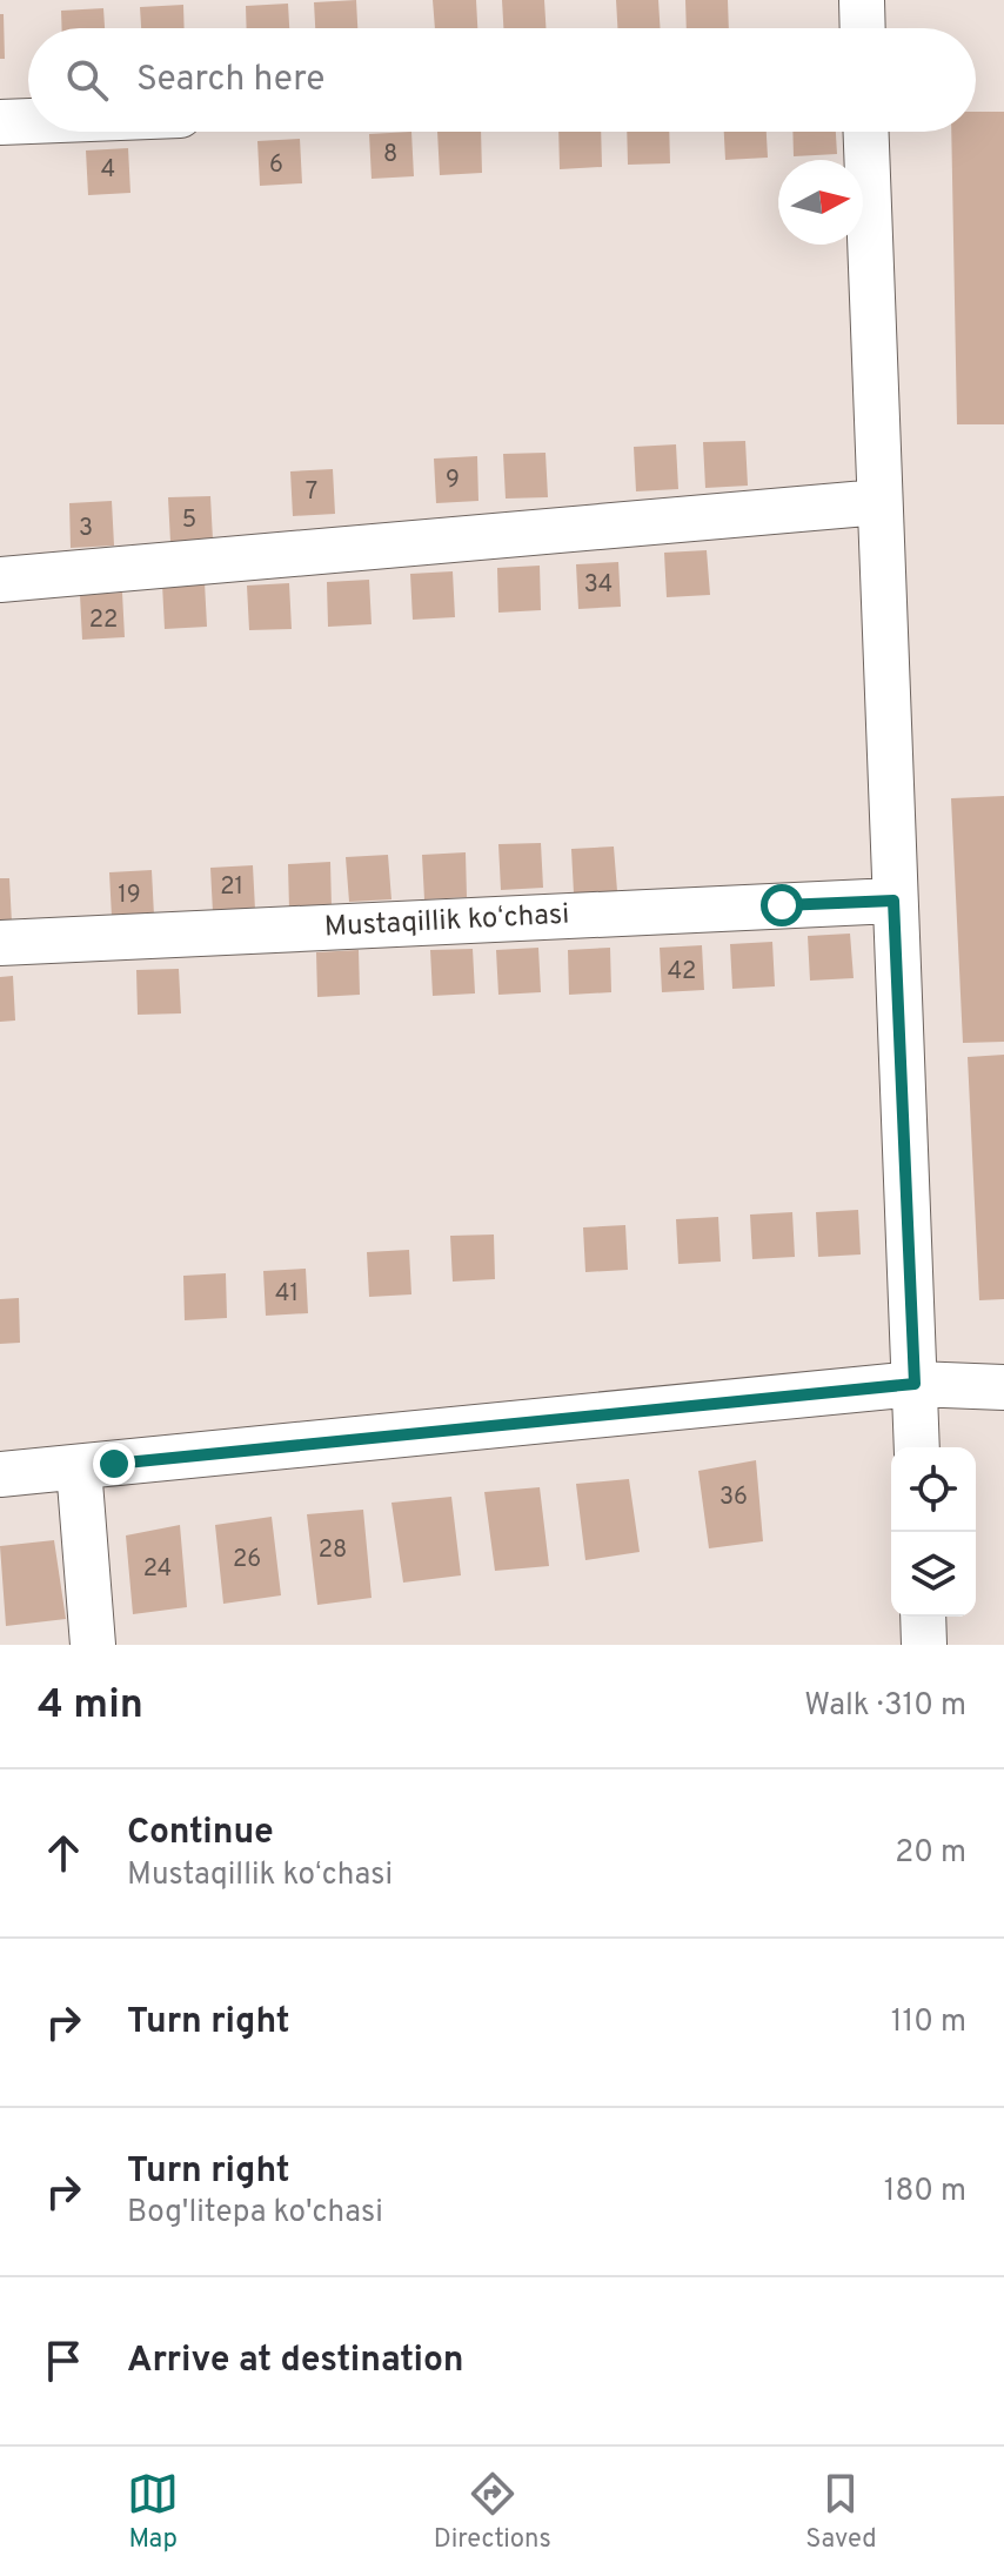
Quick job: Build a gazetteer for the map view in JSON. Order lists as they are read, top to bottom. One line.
{"streets":{"street":["Mustaqillik koʻchasi"]},"house_numbers":["8","6","4","9","7","5","3","34","22","21","19","42","41","36","28","26","24"],"north":"right","page":{"search":"Search here","heading":["4 min","Walk · 310 m"],"list":[["Continue","Mustaqillik koʻchasi","20 m"],["Turn right","110 m"],["Turn right","Bog'litepa ko'chasi","180 m"],"Arrive at destination"],"nav":["Map","Directions","Saved"]}}
